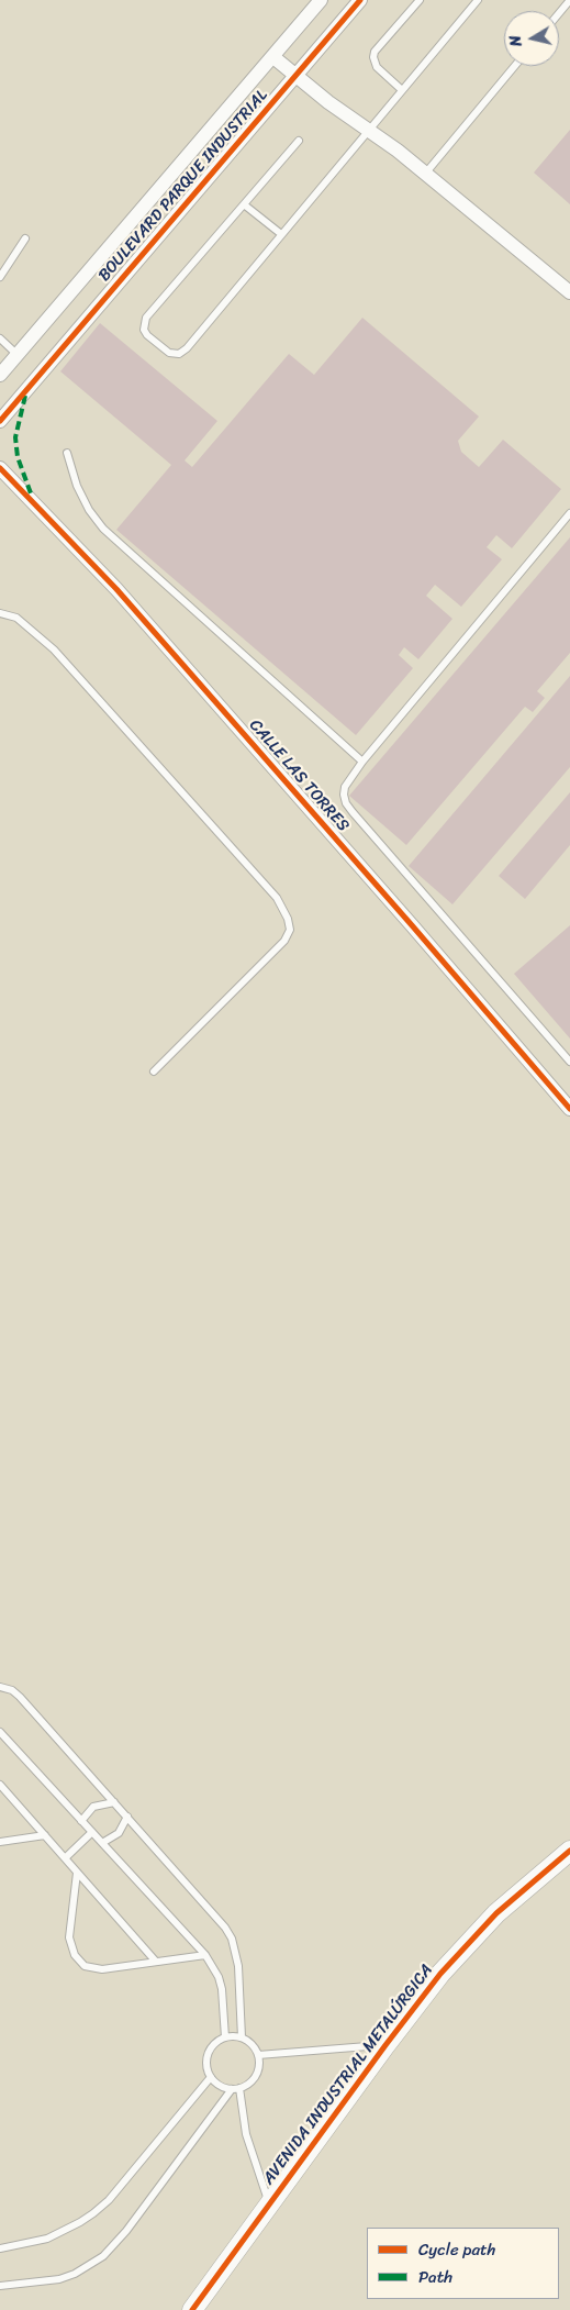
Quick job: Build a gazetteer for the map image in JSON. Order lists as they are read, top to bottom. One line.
{"streets":{"street":["BOULEVARD PARQUE INDUSTRIAL","CALLE LAS TORRES","AVENIDA INDUSTRIAL METALÚRGICA"]},"legend":["Cycle path","Path"],"north":"left"}
